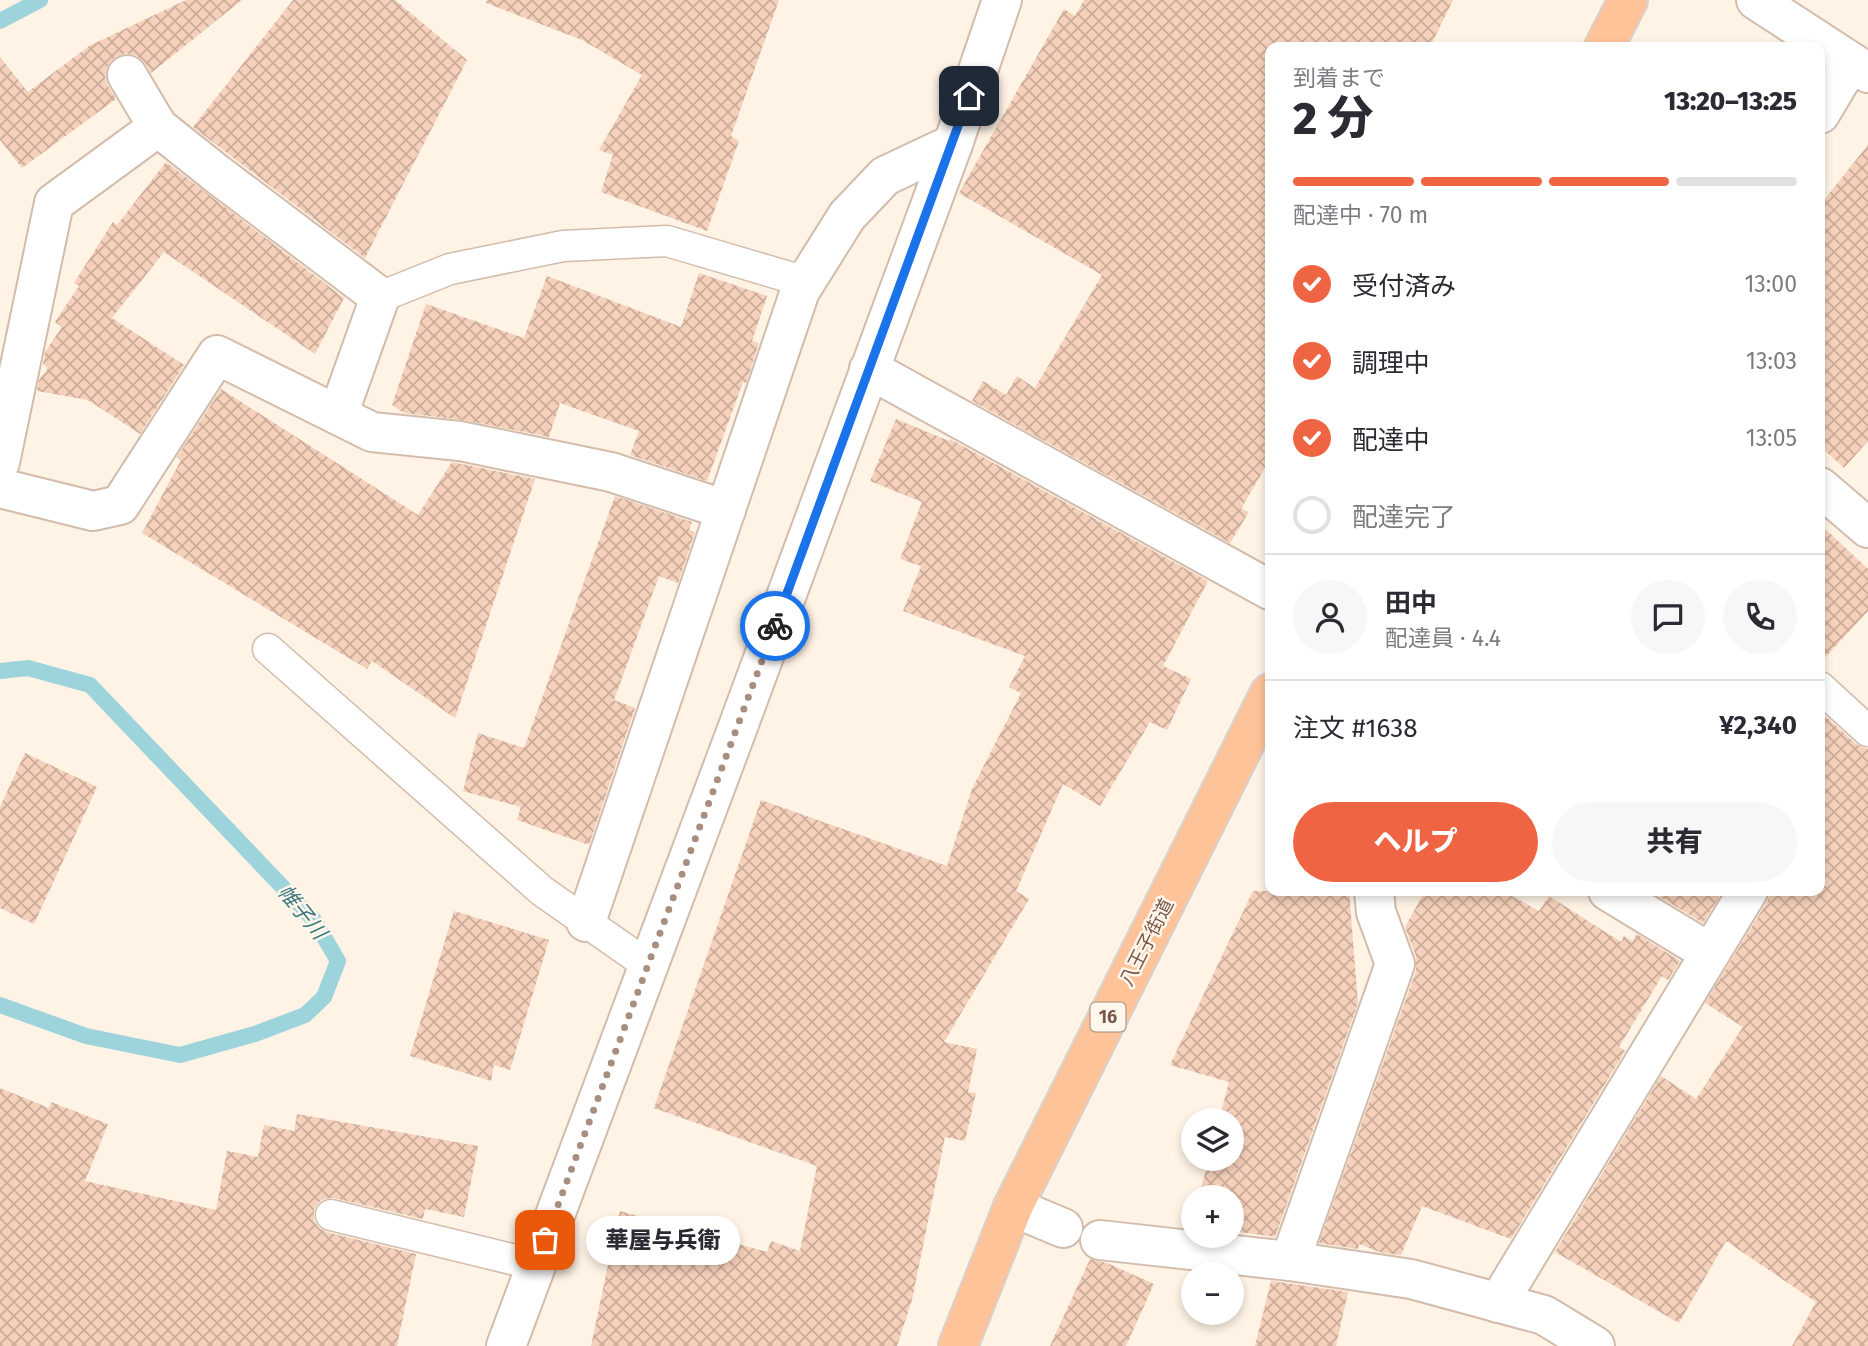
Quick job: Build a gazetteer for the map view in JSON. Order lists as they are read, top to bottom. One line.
{"streets":{"highway":["八王子街道","16"]},"water":["帷子川"],"places":["華屋与兵衛"],"page":{"heading":["2 分","到着まで","13:20–13:25"],"panel":["田中","配達員 · 4.4","注文 #1638","¥2,340"],"bar":"配達中 · 70 m","list":[["受付済み","13:00"],["調理中","13:03"],["配達中","13:05"],"配達完了"],"buttons":["ヘルプ","共有"],"map_buttons":["+","−"],"bubble":"華屋与兵衛"}}
